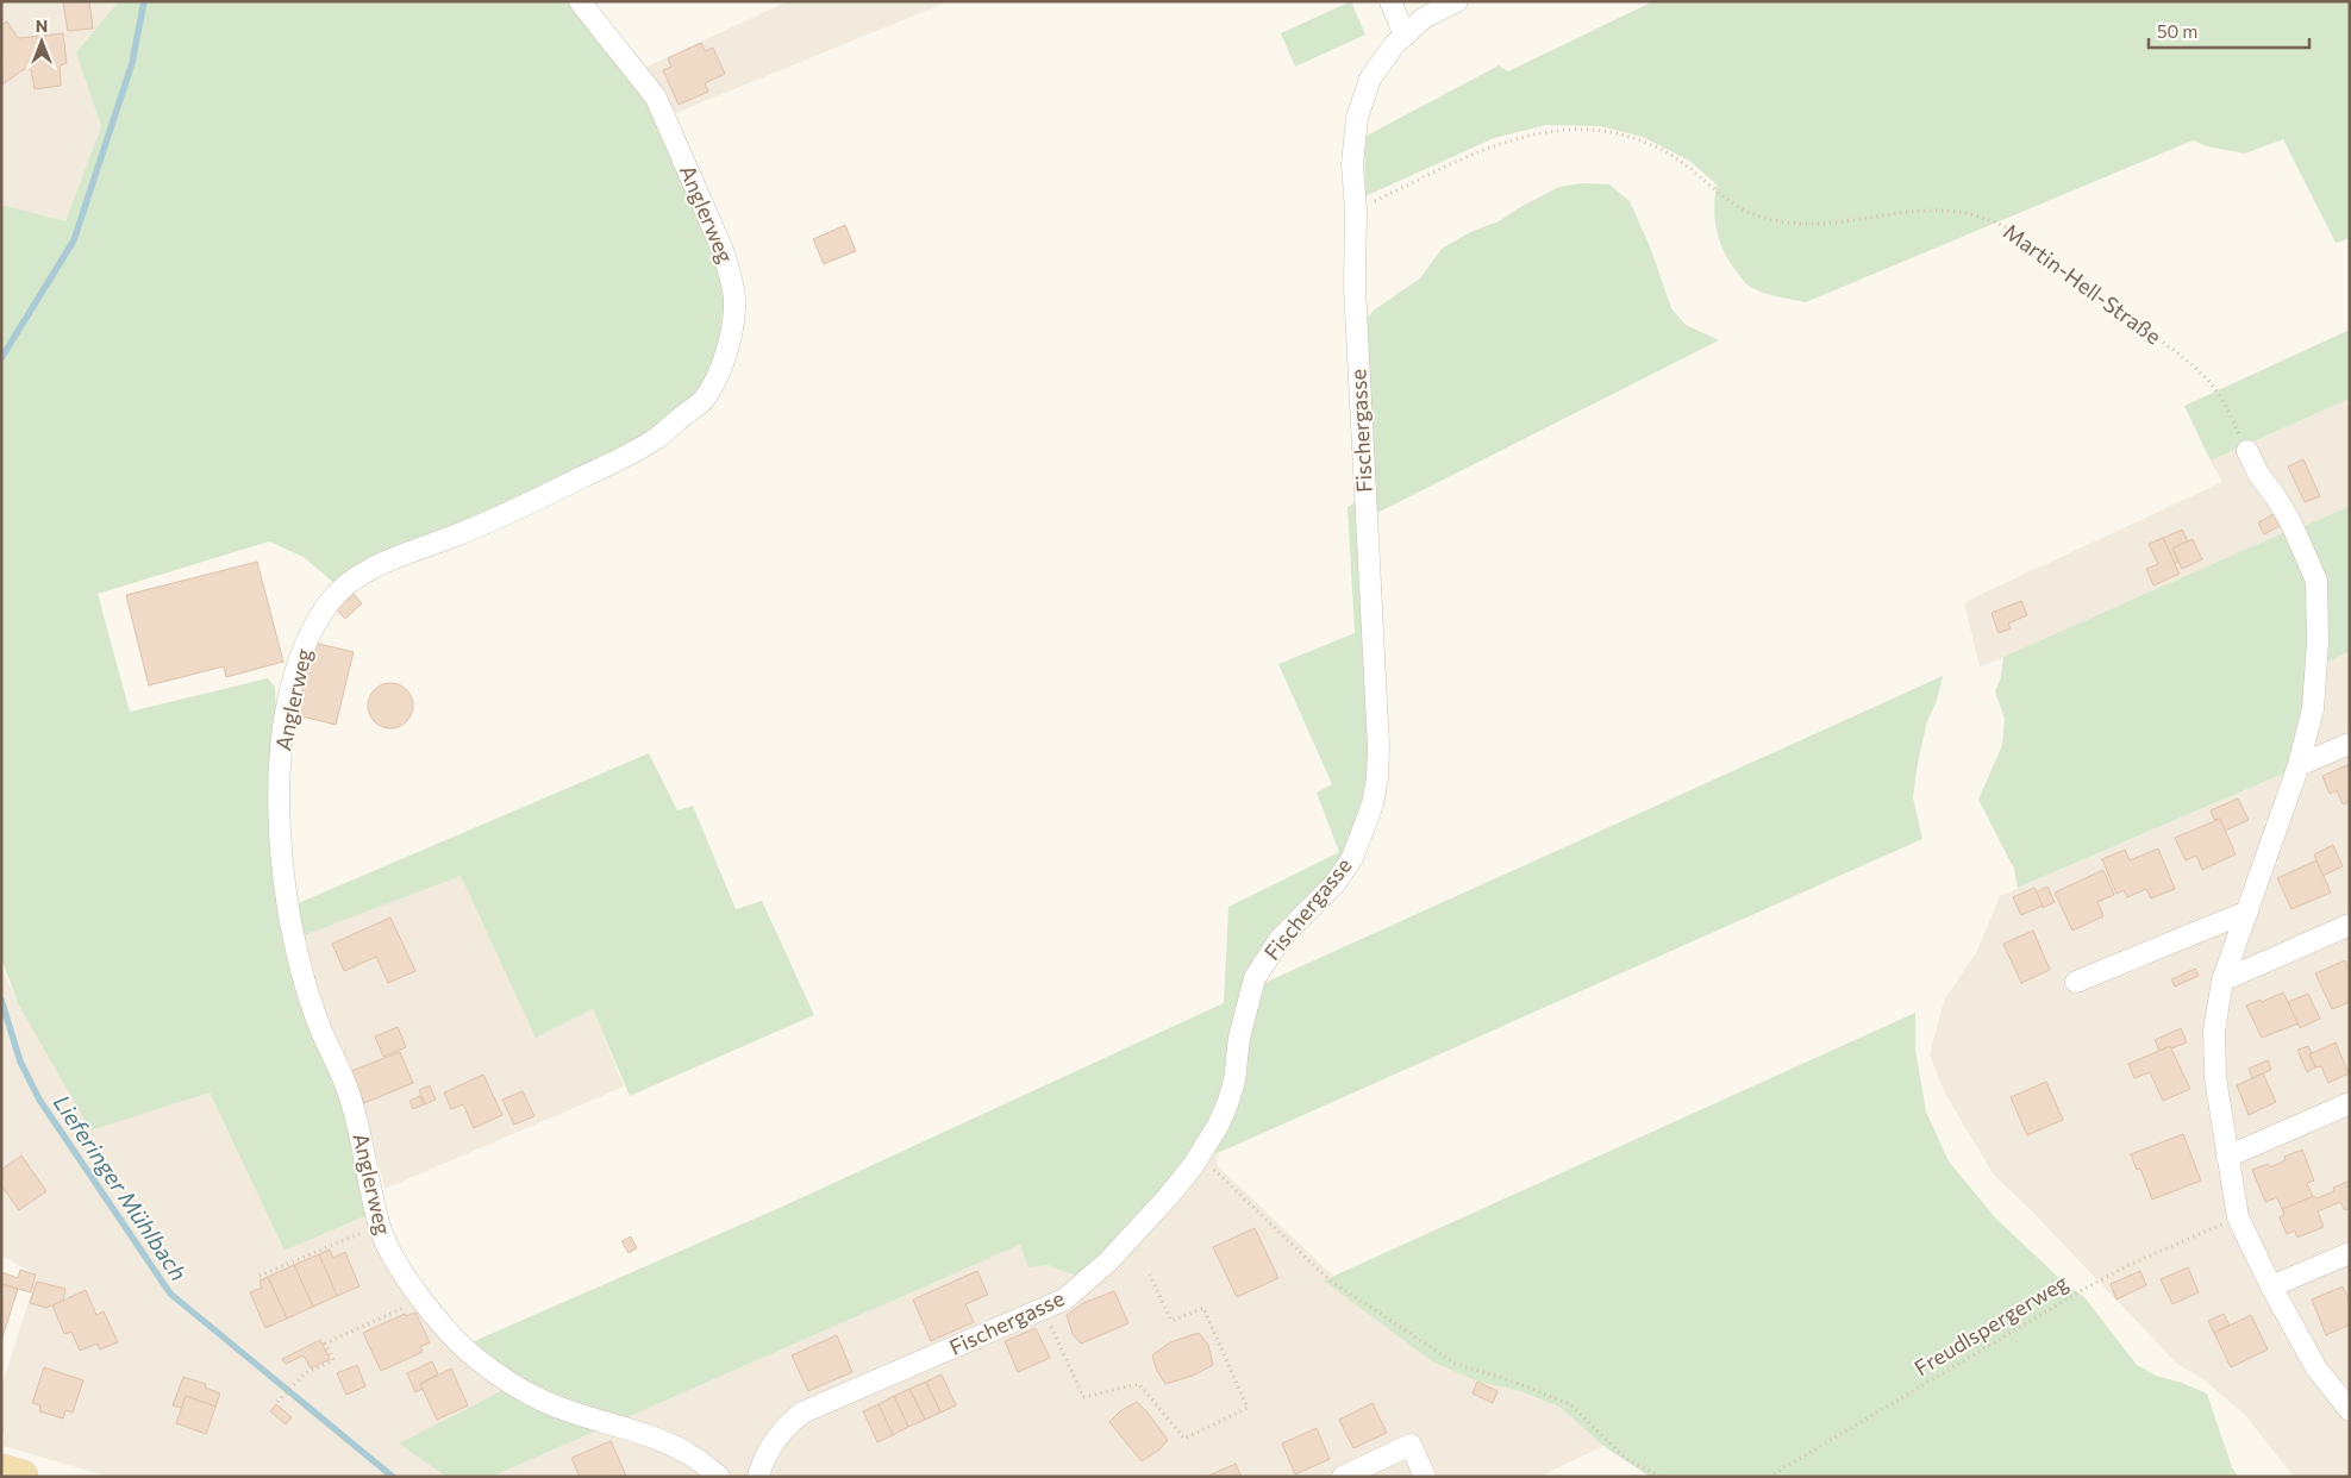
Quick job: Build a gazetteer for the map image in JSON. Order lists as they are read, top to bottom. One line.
{"streets":{"street":["Anglerweg","Fischergasse"],"path":["Martin-Hell-Straße","Freudlspergerweg"]},"crossings":[["Martin-Hell-Straße","Fischergasse"]],"water":["Lieferinger Mühlbach"],"scale_bar":"50 m","north":"top"}
